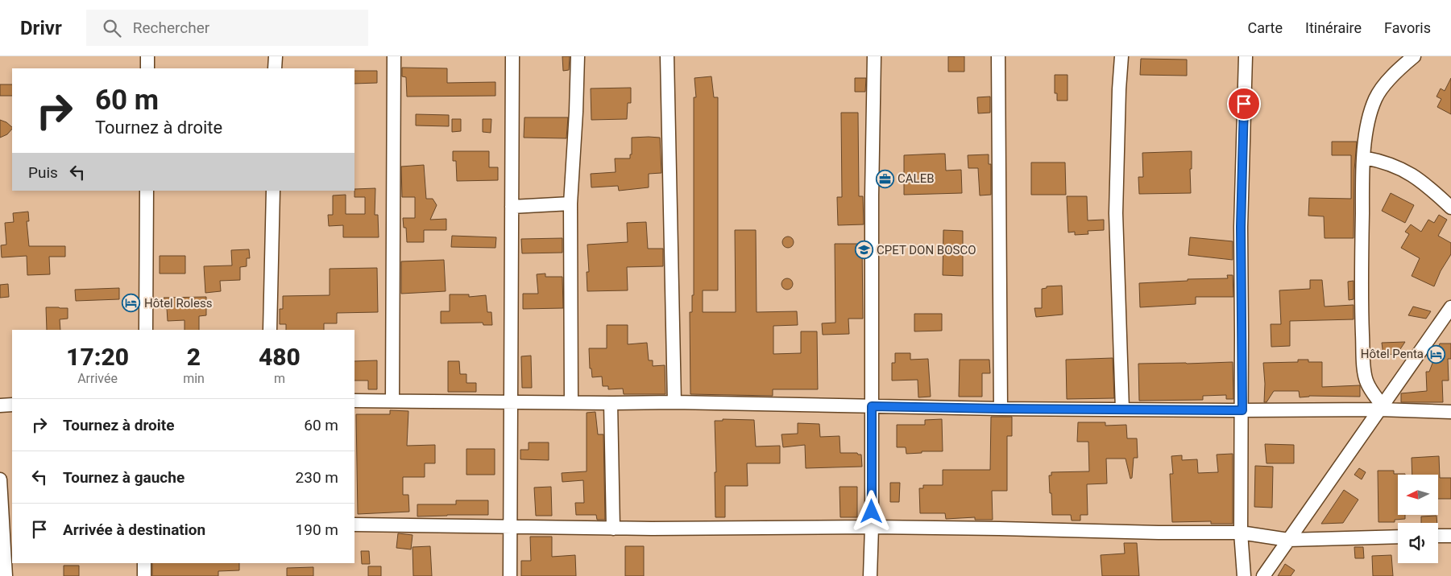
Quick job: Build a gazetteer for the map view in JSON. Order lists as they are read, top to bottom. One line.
{"places":{"office":["CALEB"],"school or university":["CPET DON BOSCO"],"hotel":["Hôtel Roless","Hôtel Penta"]},"north":"left","page":{"header":"Drivr","search":"Rechercher","nav":["Carte","Itinéraire","Favoris"],"turn":["60 m","Tournez à droite"],"then":"Puis","eta":["17:20","Arrivée","2","min","480","m"],"list":[{"name":"Tournez à droite","value":"60 m"},{"name":"Tournez à gauche","value":"230 m"},{"name":"Arrivée à destination","value":"190 m"}]}}
